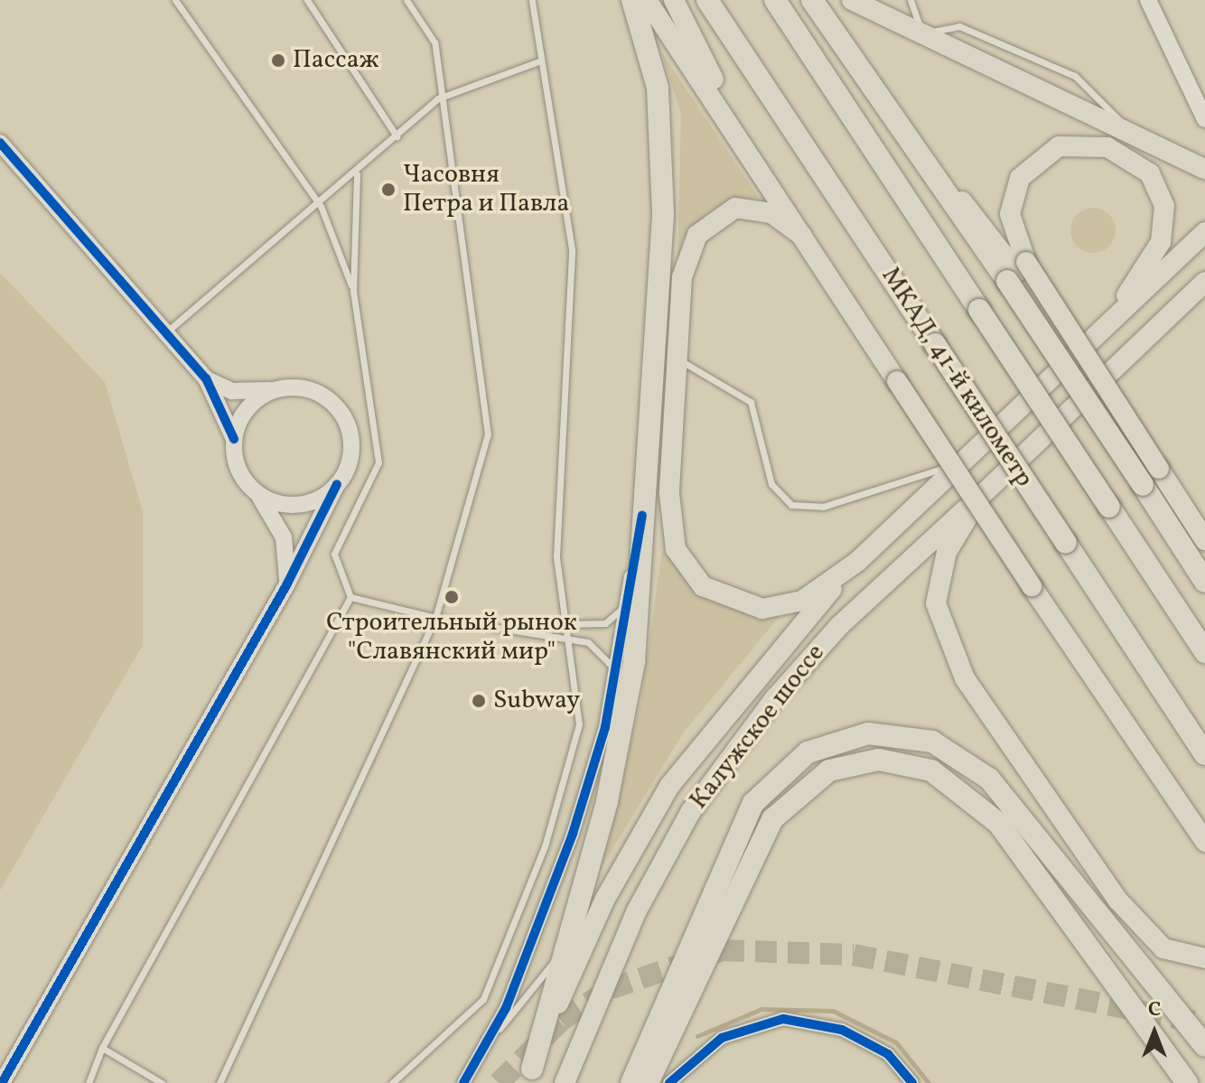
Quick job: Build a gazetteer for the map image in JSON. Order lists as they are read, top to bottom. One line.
{"streets":{"highway":["МКАД, 41-й километр"],"main road":["Калужское шоссе"]},"places":["Пассаж","Часовня Петра и Павла","Строительный рынок \"Славянский мир\"","Subway"],"north":"top"}
